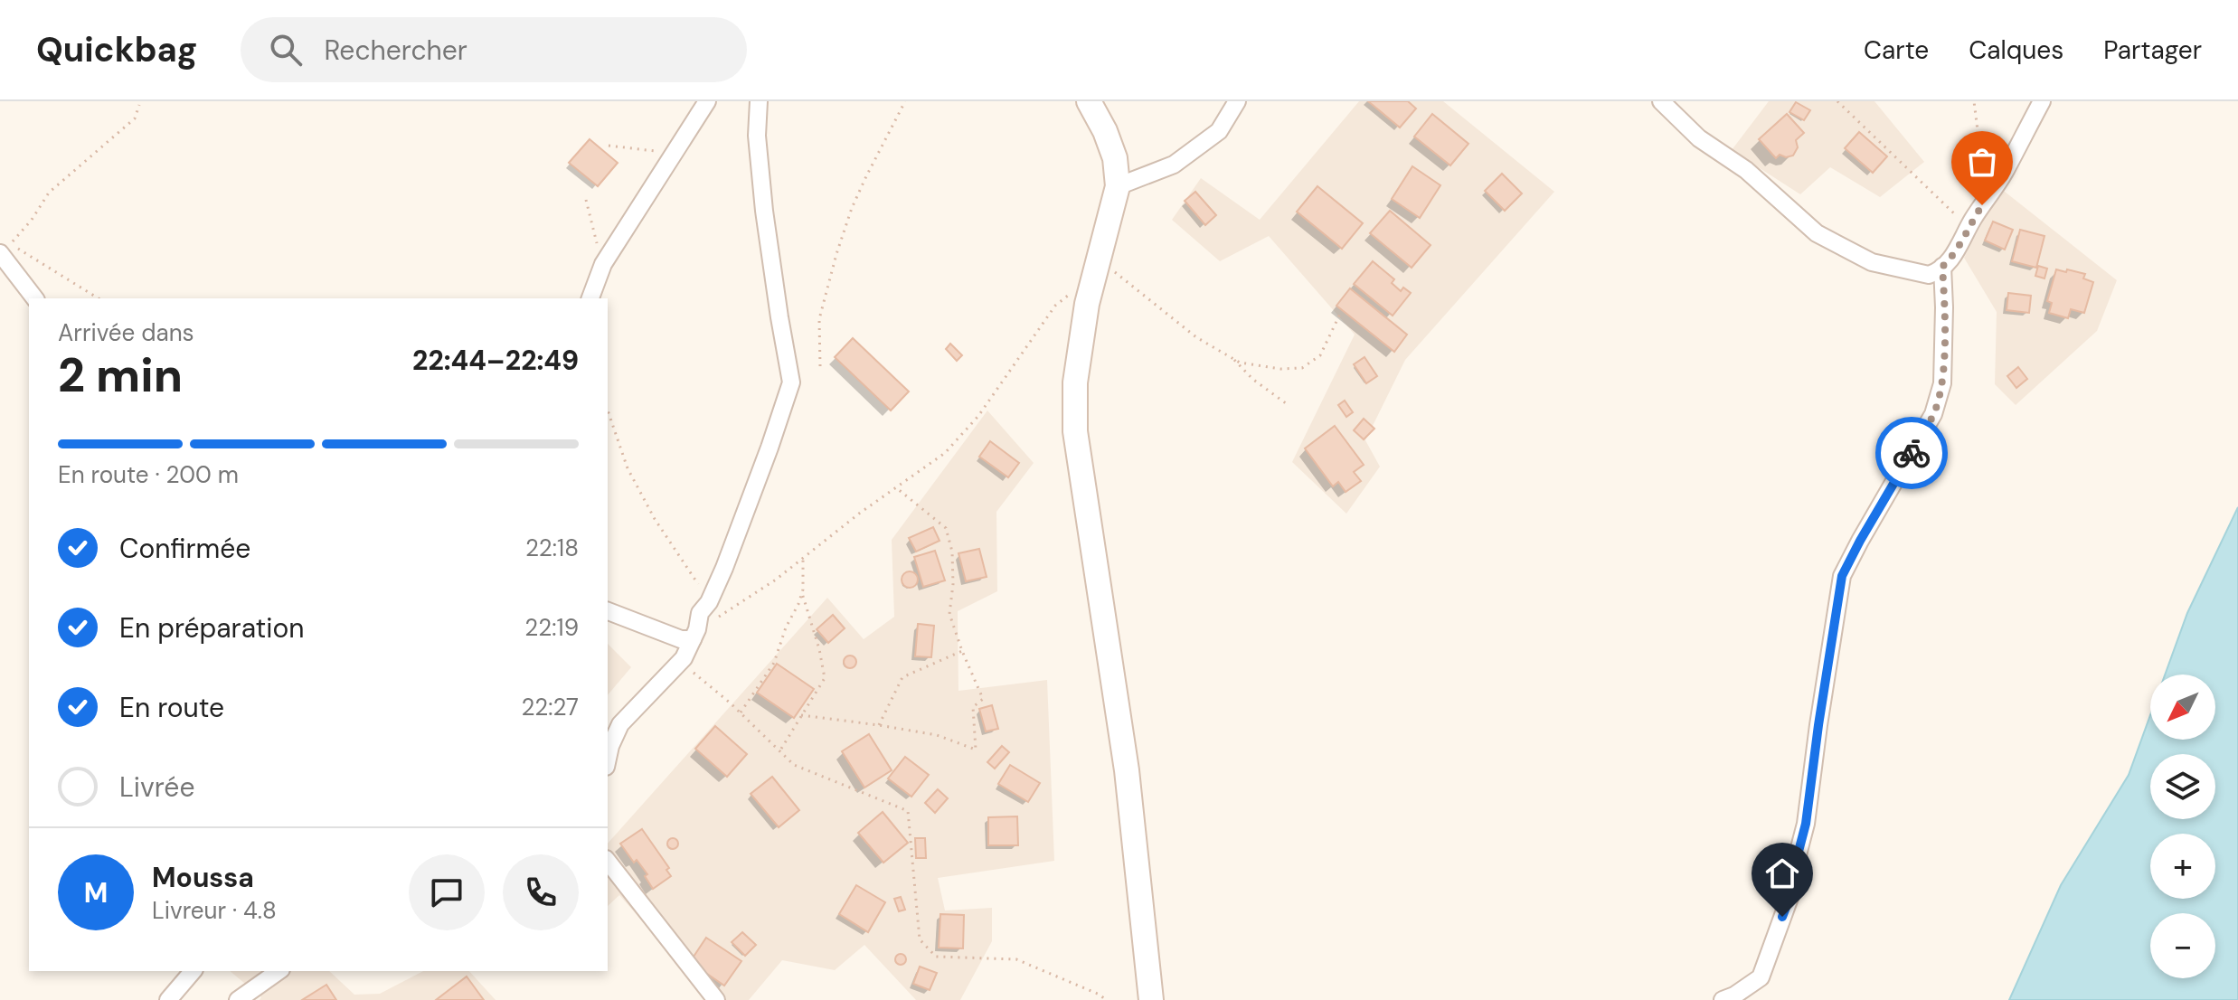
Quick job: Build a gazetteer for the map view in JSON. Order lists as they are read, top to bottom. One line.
{"north":"bottom left","page":{"header":"Quickbag","search":"Rechercher","nav":["Carte","Calques","Partager"],"heading":["2 min","Arrivée dans","22:44–22:49"],"panel":["Moussa","Livreur · 4.8"],"bar":"En route · 200 m","list":[["Confirmée","22:18"],["En préparation","22:19"],["En route","22:27"],"Livrée"],"map_buttons":["+","−"],"round":"M"}}
